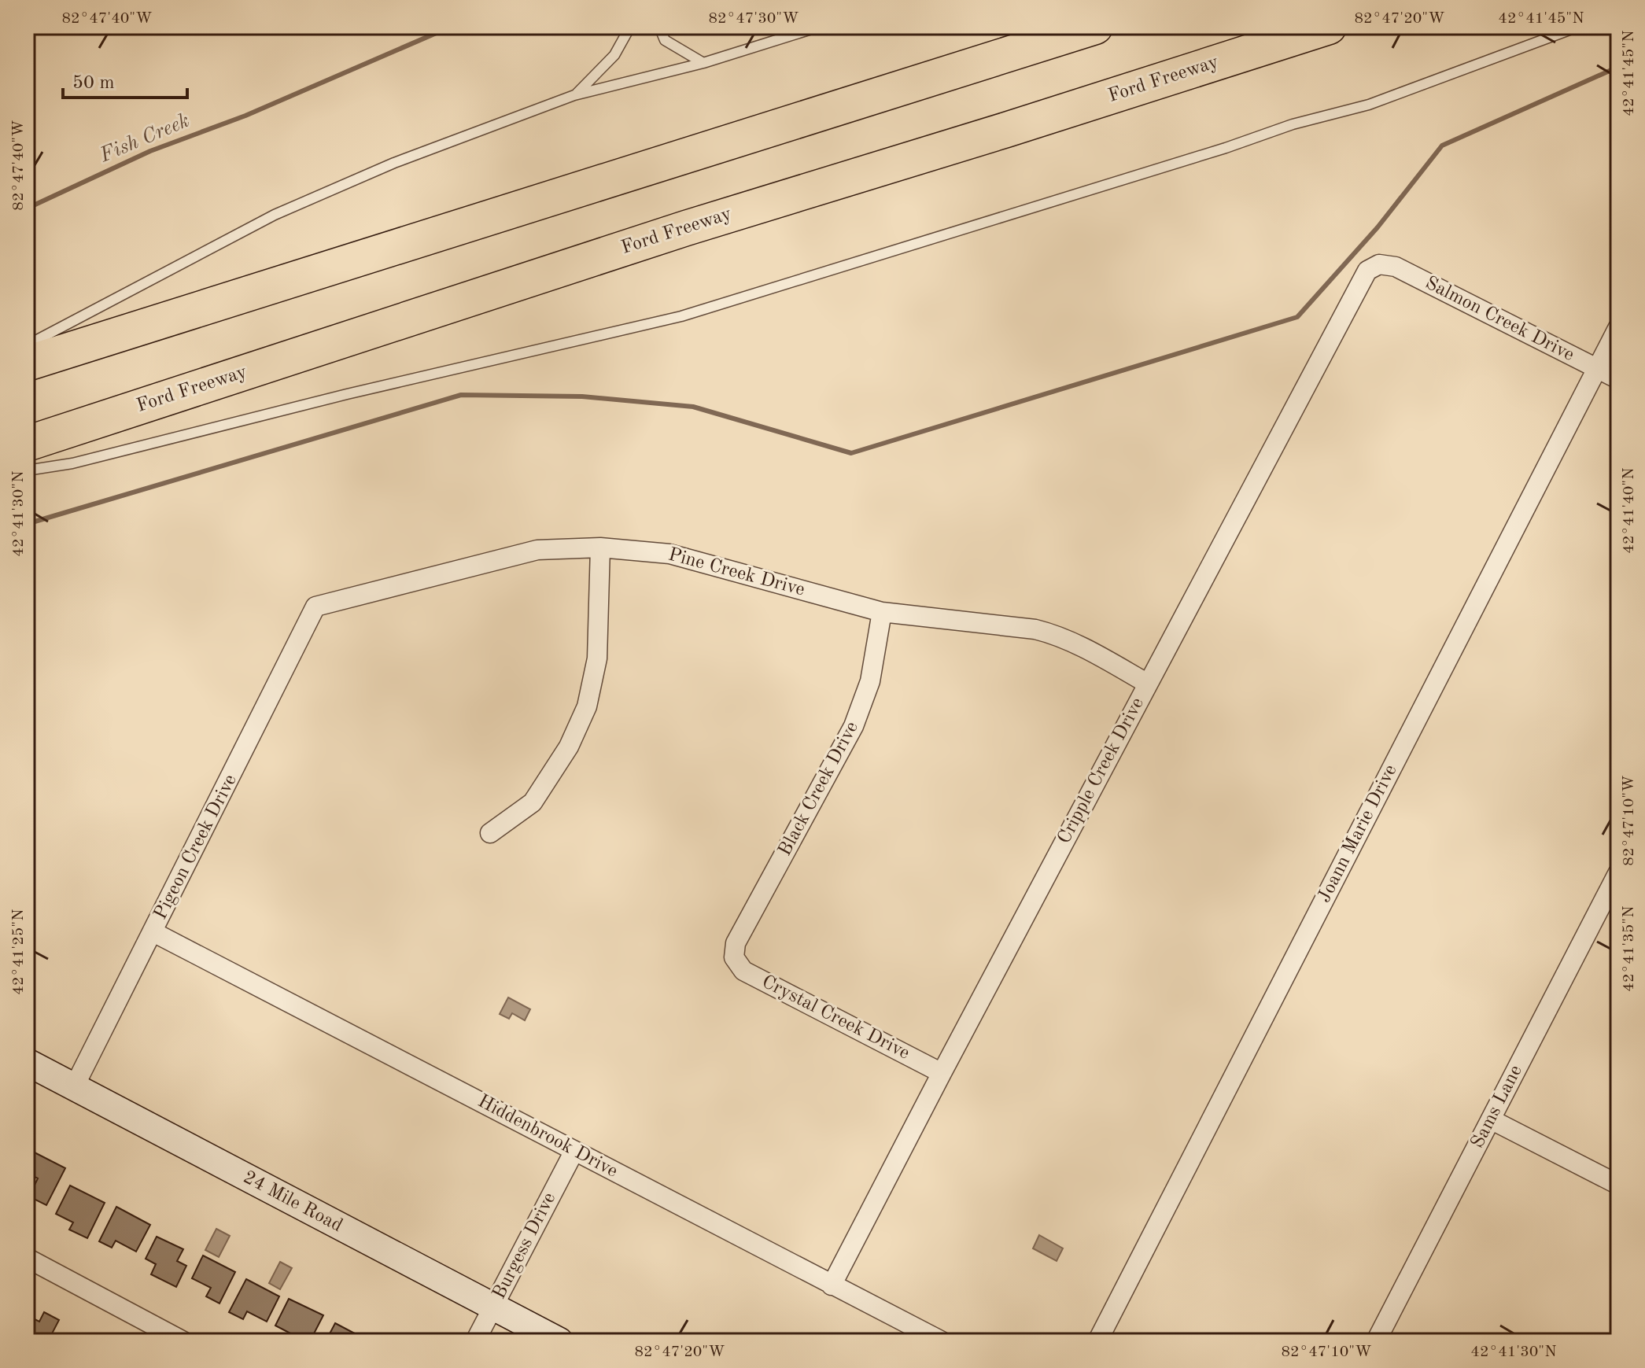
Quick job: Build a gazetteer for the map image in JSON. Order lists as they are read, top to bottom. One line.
{"streets":{"highway":["Ford Freeway"],"street":["Salmon Creek Drive","Pine Creek Drive","Cripple Creek Drive","Black Creek Drive","Joann Marie Drive","Pigeon Creek Drive","Crystal Creek Drive","Sams Lane","Hiddenbrook Drive","24 Mile Road","Burgess Drive"]},"crossings":[["Salmon Creek Drive","Cripple Creek Drive"],["Salmon Creek Drive","Joann Marie Drive"],["Pine Creek Drive","Cripple Creek Drive"],["Pine Creek Drive","Black Creek Drive"],["Pine Creek Drive","Pigeon Creek Drive"],["Cripple Creek Drive","Crystal Creek Drive"],["Cripple Creek Drive","Hiddenbrook Drive"],["Black Creek Drive","Crystal Creek Drive"],["Pigeon Creek Drive","Hiddenbrook Drive"],["Pigeon Creek Drive","24 Mile Road"],["Hiddenbrook Drive","Burgess Drive"],["24 Mile Road","Burgess Drive"]],"water":["Fish Creek"],"scale_bar":"50 m","coordinates":["82°47'40\"W","82°47'30\"W","82°47'20\"W","42°41'45\"N","42°41'40\"N","42°41'30\"N","82°47'10\"W","42°41'35\"N","42°41'25\"N"]}
